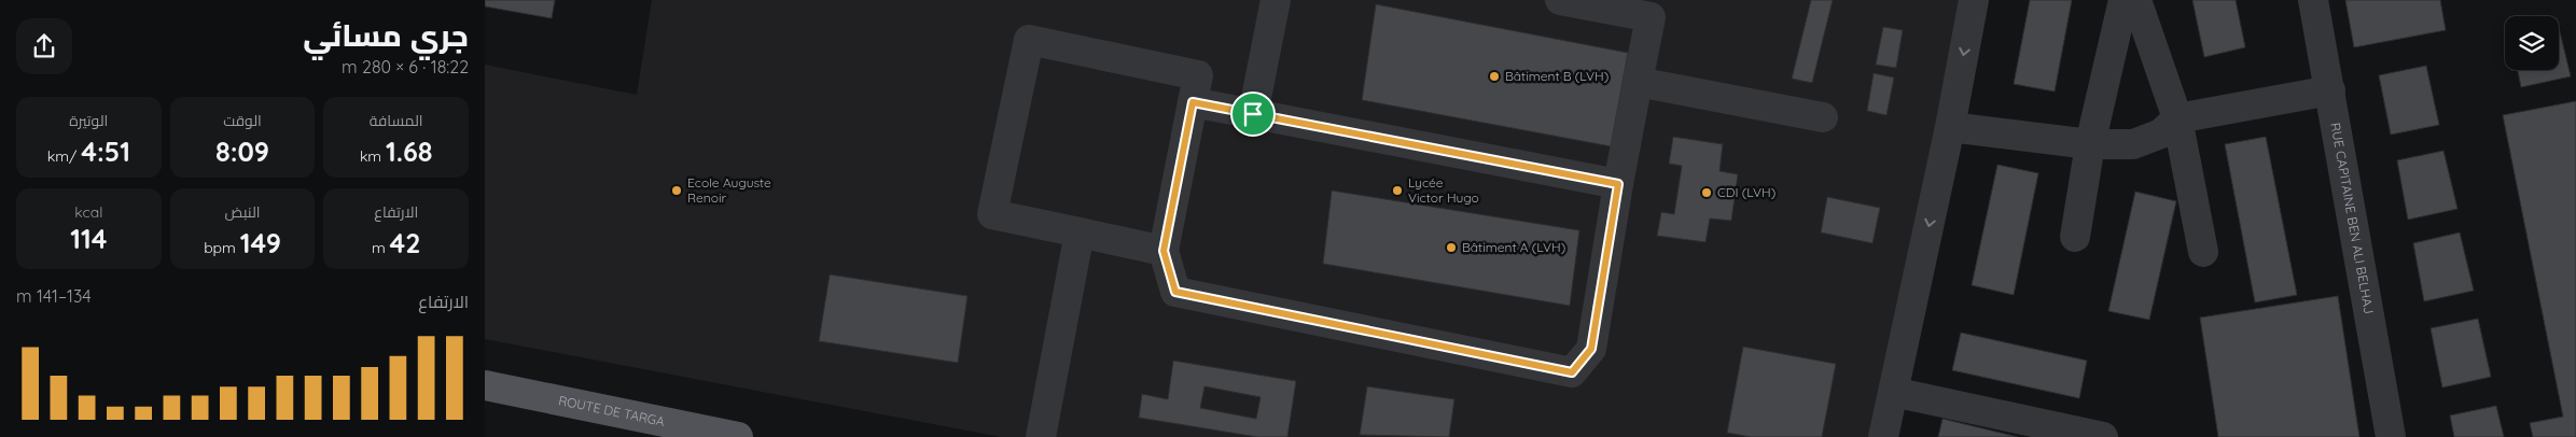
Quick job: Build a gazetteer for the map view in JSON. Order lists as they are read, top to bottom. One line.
{"streets":{"main road":["ROUTE DE TARGA"],"street":["RUE CAPITAINE BEN ALI BELHAJ"]},"places":["Bâtiment B (LVH)","Ecole Auguste Renoir","Lycée Victor Hugo","CDI (LVH)","Bâtiment A (LVH)"],"page":{"heading":["جري مسائي","18:22 · 6 × 280 m"],"stats":[["المسافة","1.68 km"],["الوقت","8:09"],["الوتيرة","4:51 /km"],["الارتفاع","42 m"],["النبض","149 bpm"],["kcal","114"]],"chart":["الارتفاع","134–141 m"]}}
